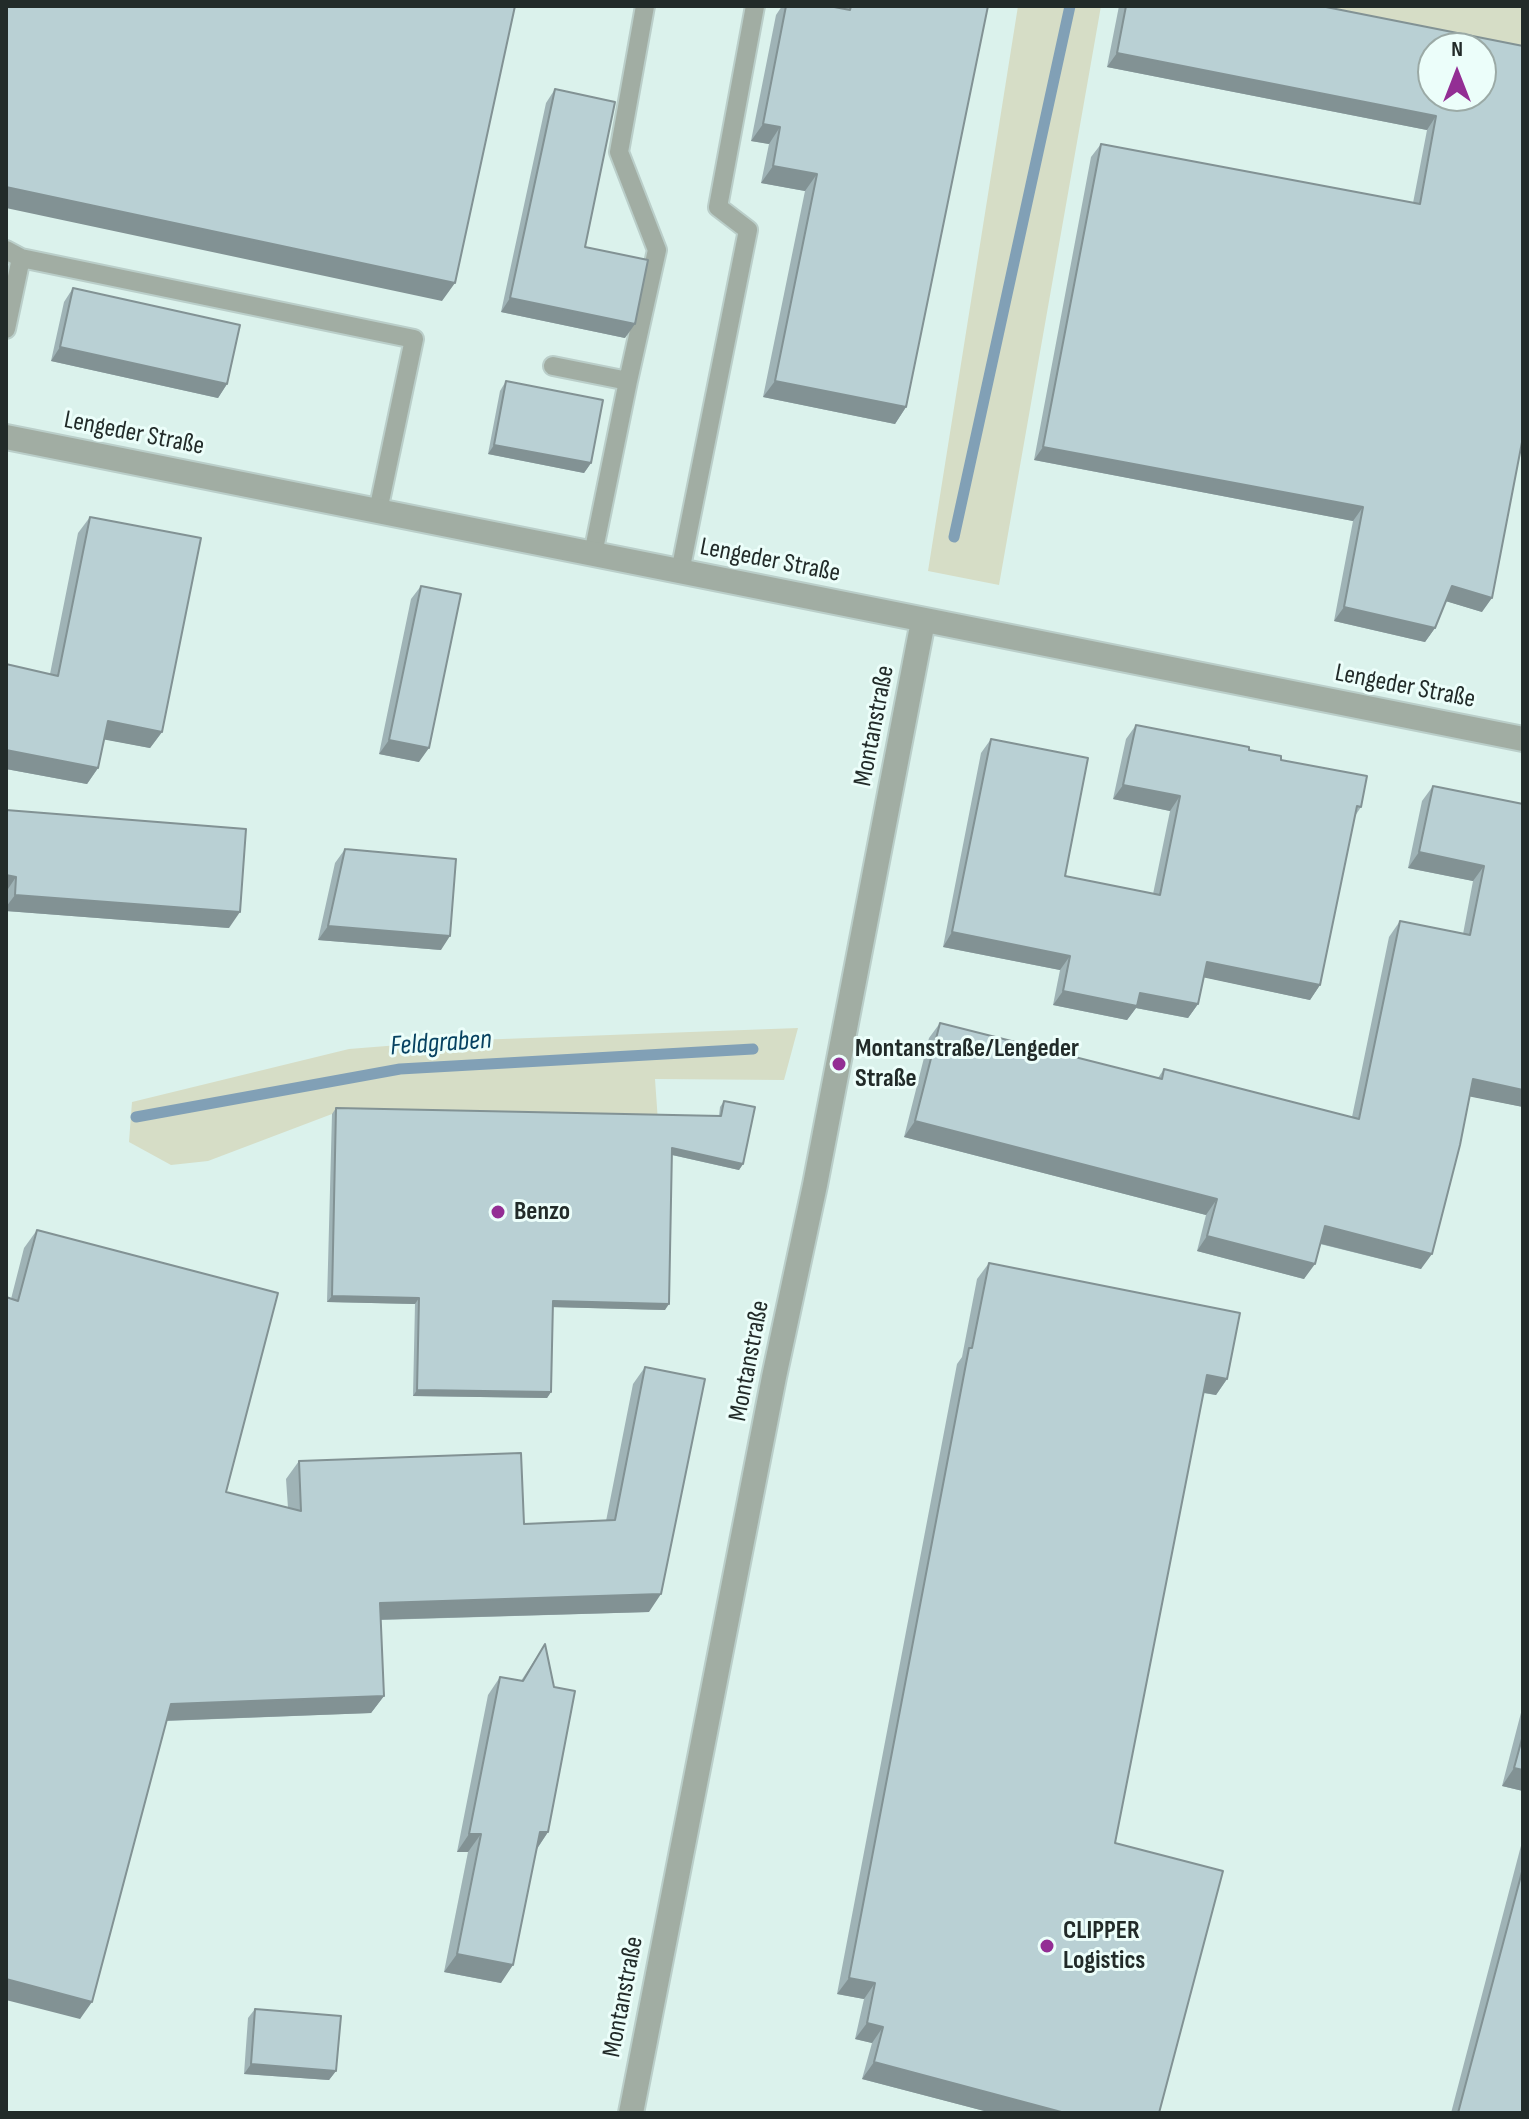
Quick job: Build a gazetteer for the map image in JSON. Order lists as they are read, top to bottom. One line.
{"streets":{"street":["Lengeder Straße","Montanstraße"]},"crossings":[["Lengeder Straße","Montanstraße"]],"water":["Feldgraben"],"places":["Montanstraße/Lengeder Straße","Benzo","CLIPPER Logistics"],"north":"top"}
